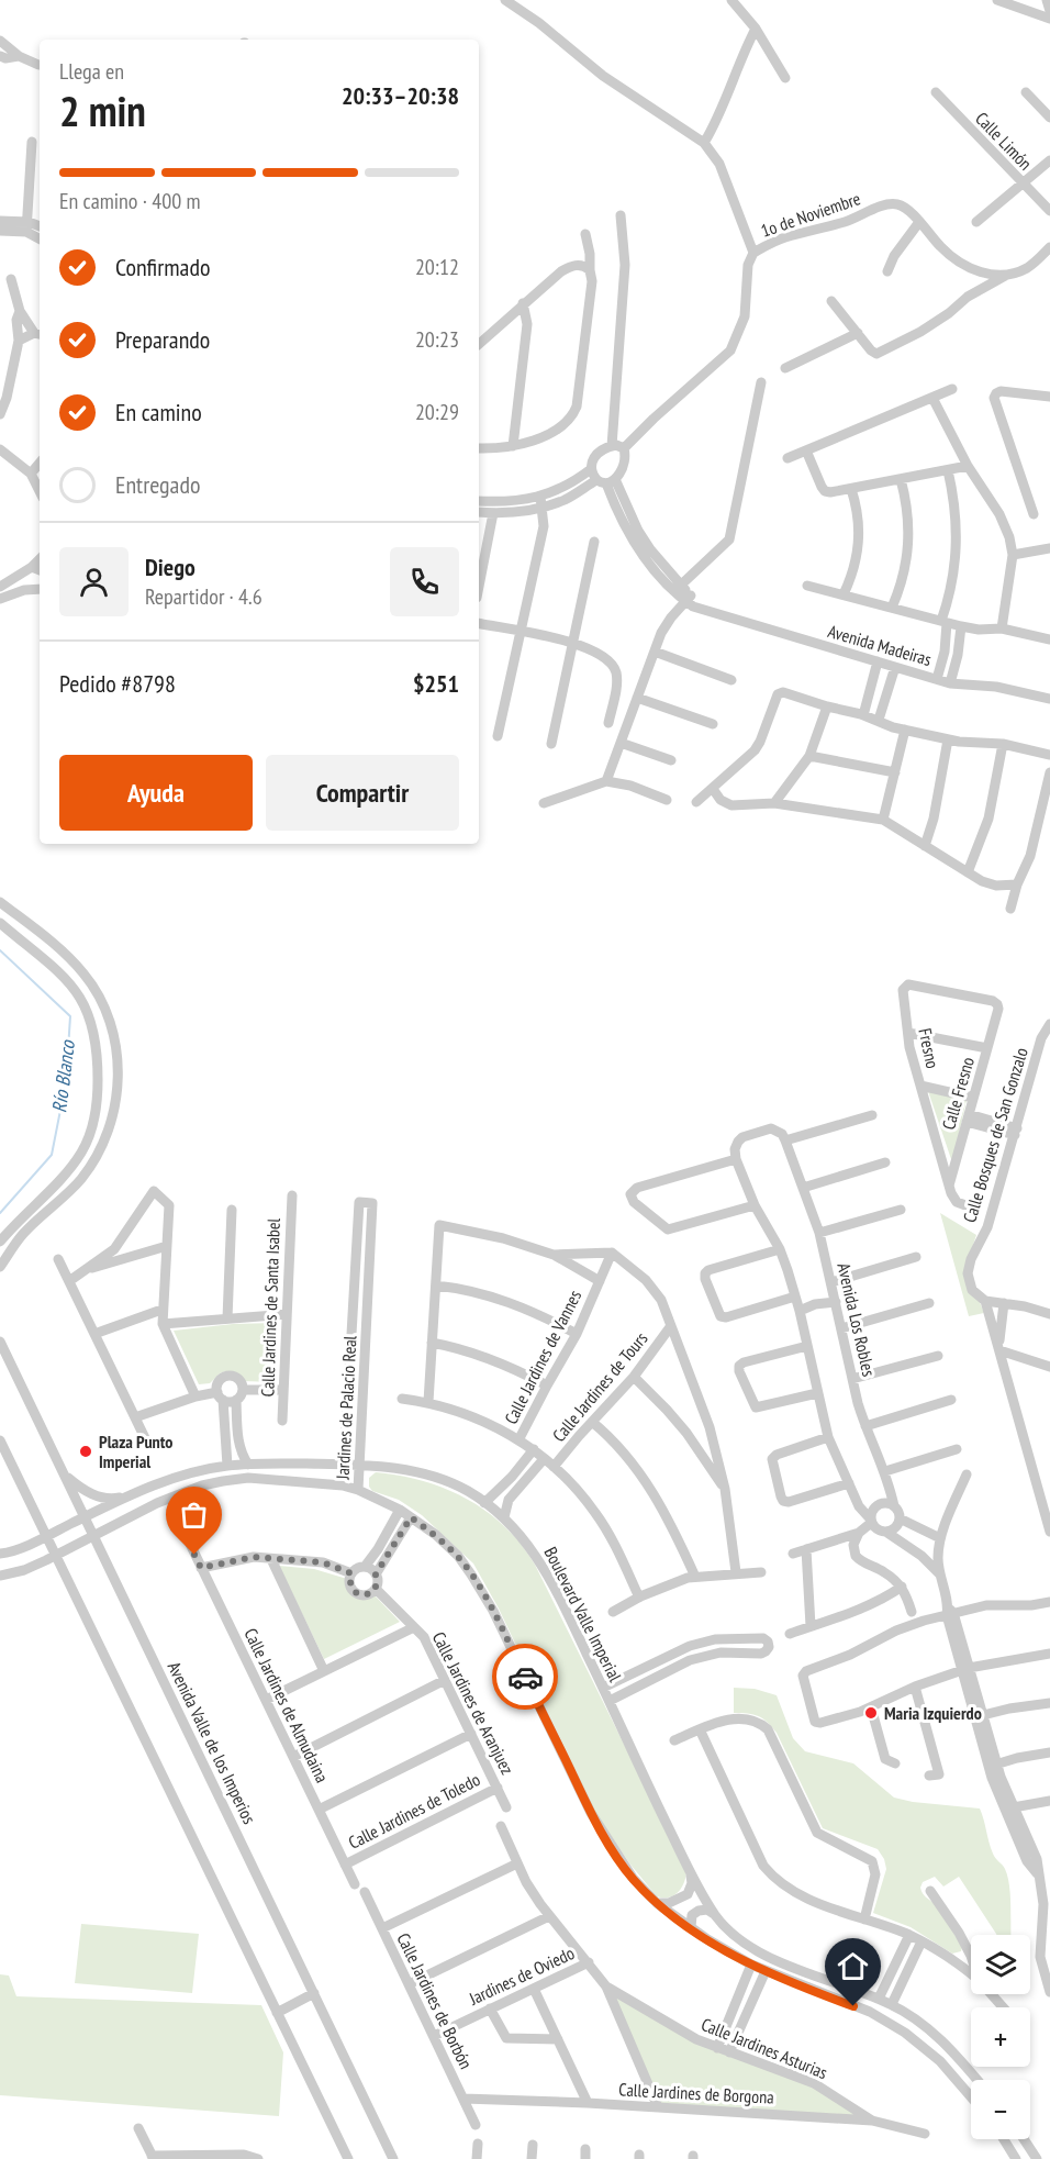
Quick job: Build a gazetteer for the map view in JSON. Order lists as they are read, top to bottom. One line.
{"streets":{"street":["Calle Limón","1o de Noviembre","Avenida Madeiras","Fresno","Calle Fresno","Calle Bosques de San Gonzalo","Calle Jardines de Santa Isabel","Avenida Los Robles","Calle Jardines de Vannes","Calle Jardines de Tours","Jardines de Palacio Real","Boulevard Valle Imperial","Calle Jardines de Aranjuez","Calle Jardines de Almudaina","Avenida Valle de los Imperios","Calle Jardines de Toledo","Jardines de Oviedo","Calle Jardines de Borbón","Calle Jardines Asturias","Calle Jardines de Borgona"]},"crossings":[["1o de Noviembre","Avenida Madeiras"],["Fresno","Calle Fresno"],["Jardines de Palacio Real","Boulevard Valle Imperial"],["Boulevard Valle Imperial","Avenida Valle de los Imperios"],["Calle Jardines de Aranjuez","Calle Jardines de Toledo"],["Calle Jardines de Almudaina","Calle Jardines de Toledo"],["Jardines de Oviedo","Calle Jardines de Borbón"],["Jardines de Oviedo","Calle Jardines Asturias"],["Calle Jardines de Borbón","Calle Jardines de Borgona"],["Calle Jardines Asturias","Calle Jardines de Borgona"]],"water":["Río Blanco"],"places":["Plaza Punto Imperial","Maria Izquierdo"],"page":{"heading":["2 min","Llega en","20:33–20:38"],"panel":["Diego","Repartidor · 4.6","Pedido #8798","$251"],"bar":"En camino · 400 m","list":[["Confirmado","20:12"],["Preparando","20:23"],["En camino","20:29"],"Entregado"],"buttons":["Ayuda","Compartir"],"map_buttons":["+","−"]}}
